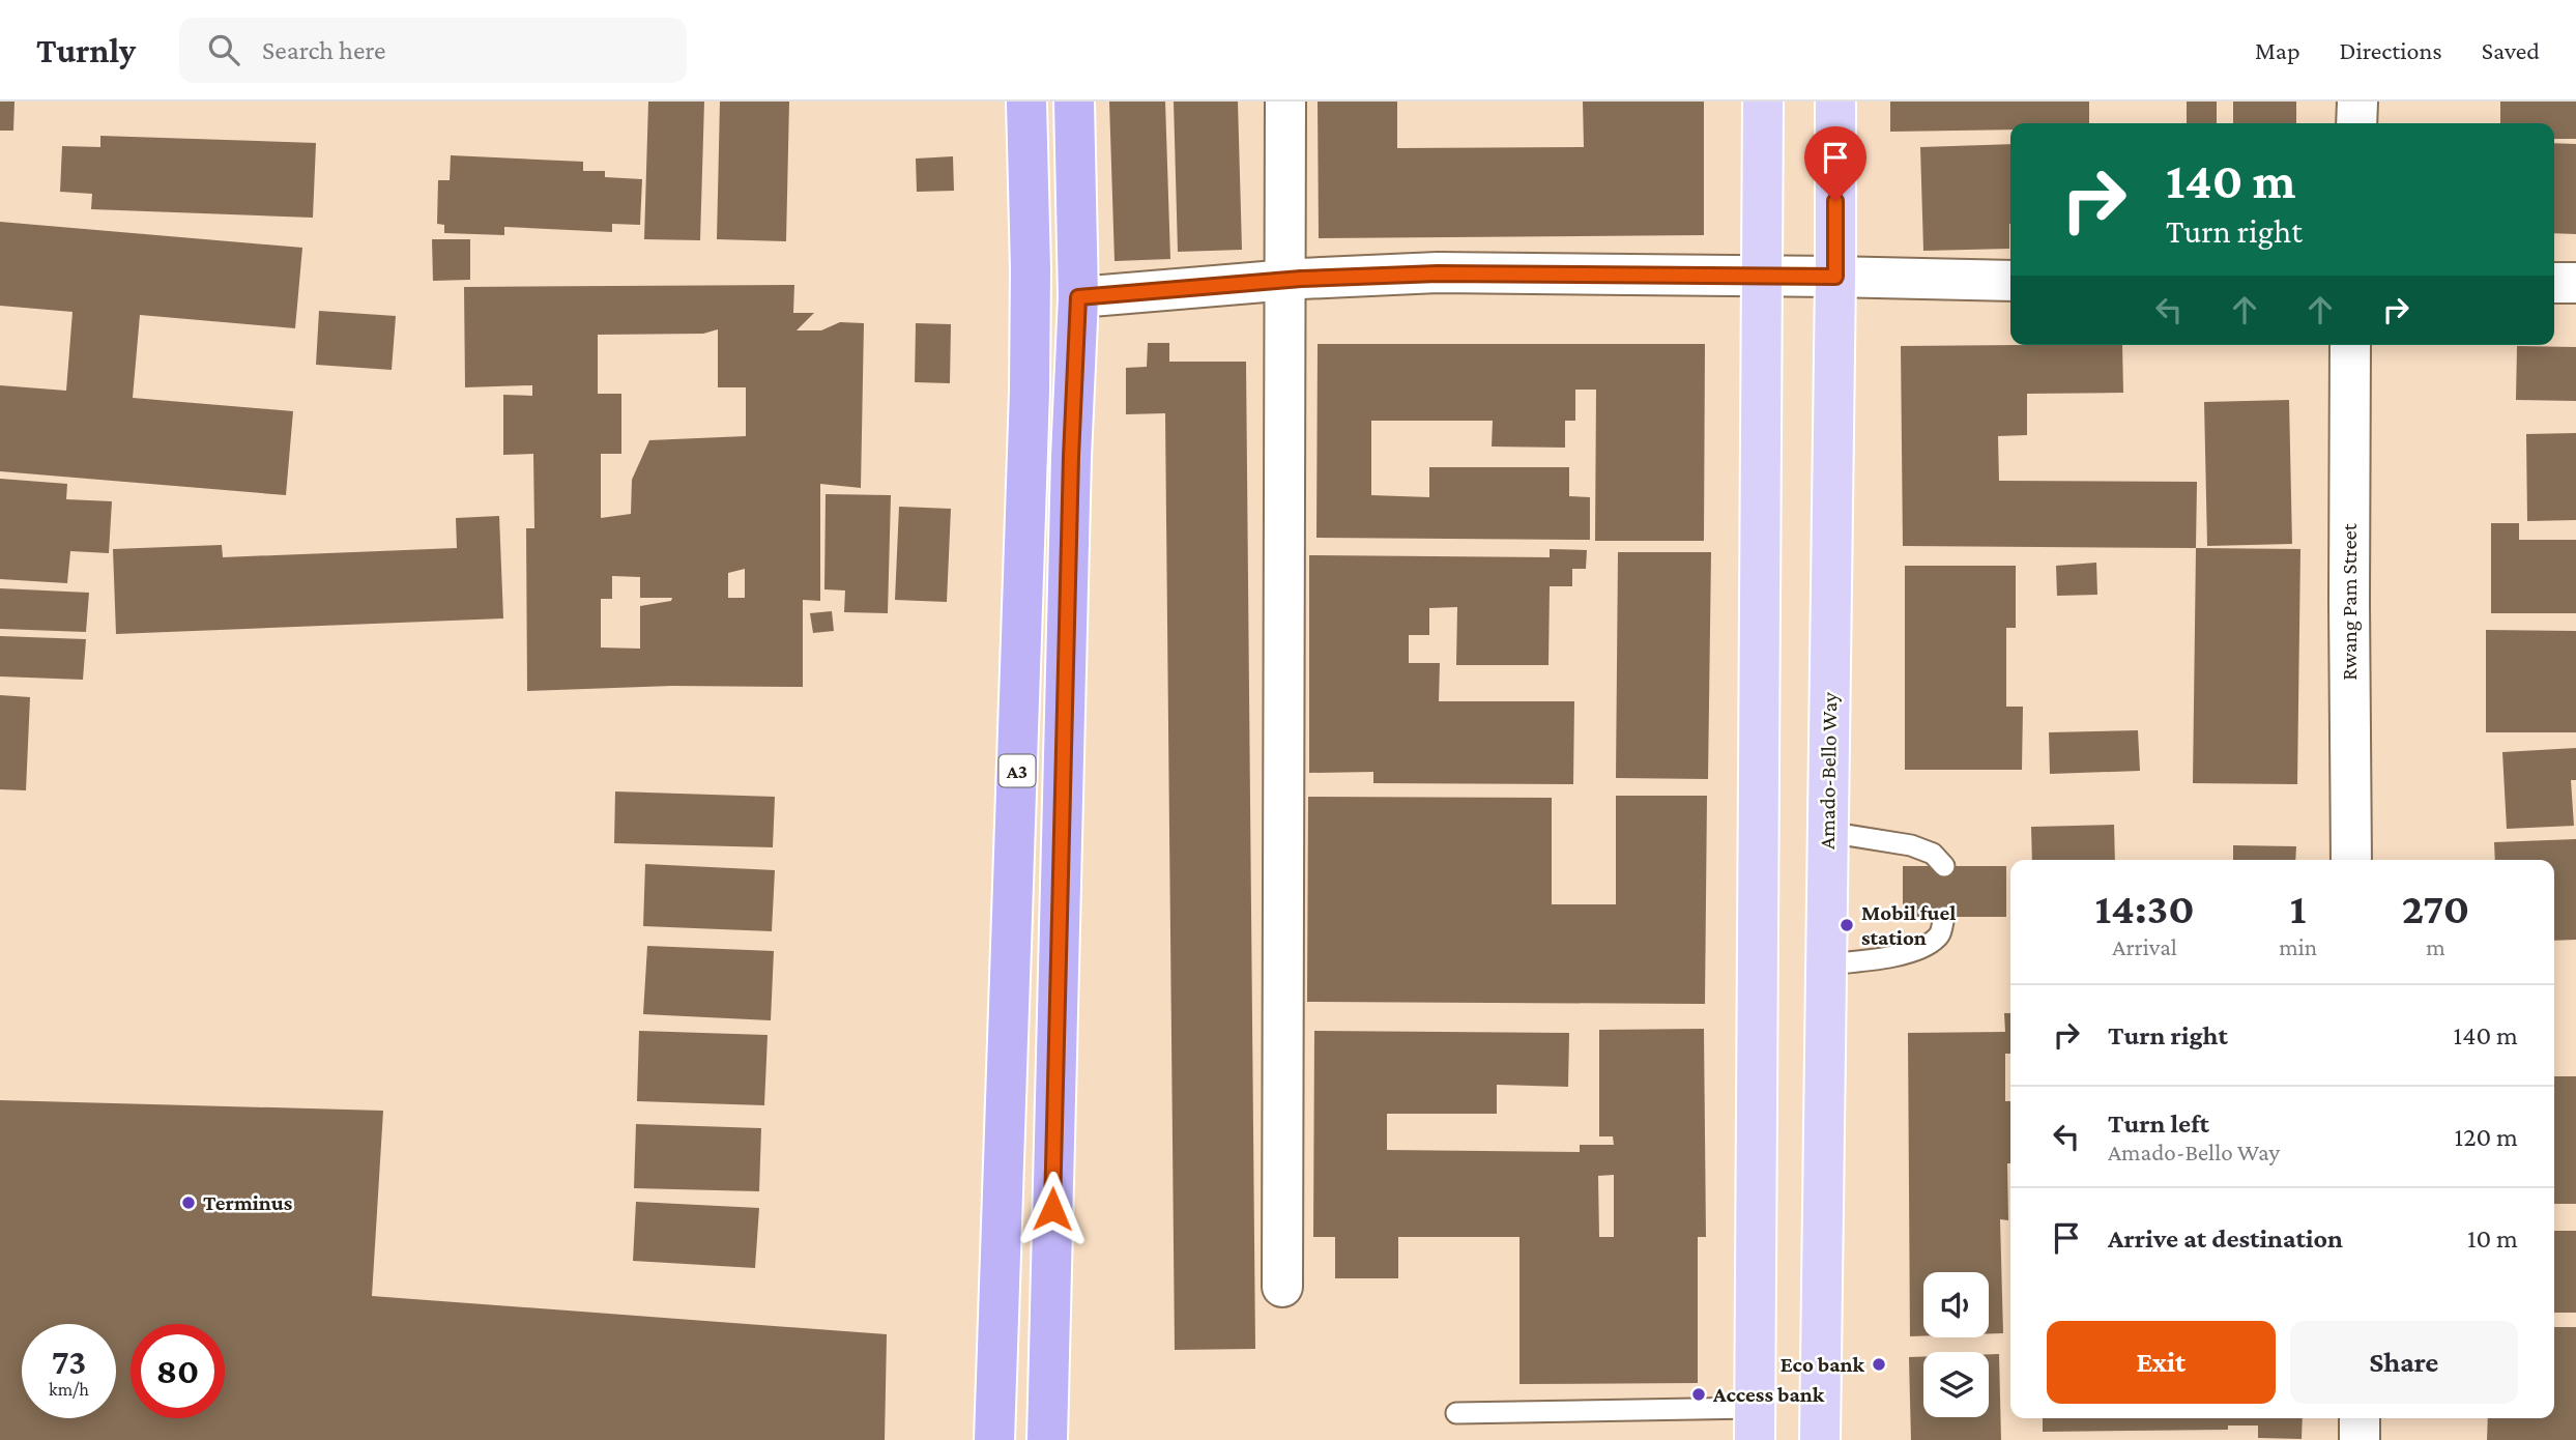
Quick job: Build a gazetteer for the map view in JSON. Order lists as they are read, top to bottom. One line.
{"streets":{"highway":["A3"],"main road":["Amado-Bello Way"],"street":["Rwang Pam Street"]},"places":["Mobil fuel station","Terminus","Eco bank","Access bank"],"page":{"header":"Turnly","search":"Search here","nav":["Map","Directions","Saved"],"turn":["140 m","Turn right"],"eta":["14:30","Arrival","1","min","270","m"],"list":[{"name":"Turn right","value":"140 m"},{"name":"Turn left","note":"Amado-Bello Way","value":"120 m"},{"name":"Arrive at destination","value":"10 m"}],"buttons":["Exit","Share"],"speed":"73 km/h","limit":"80"}}
